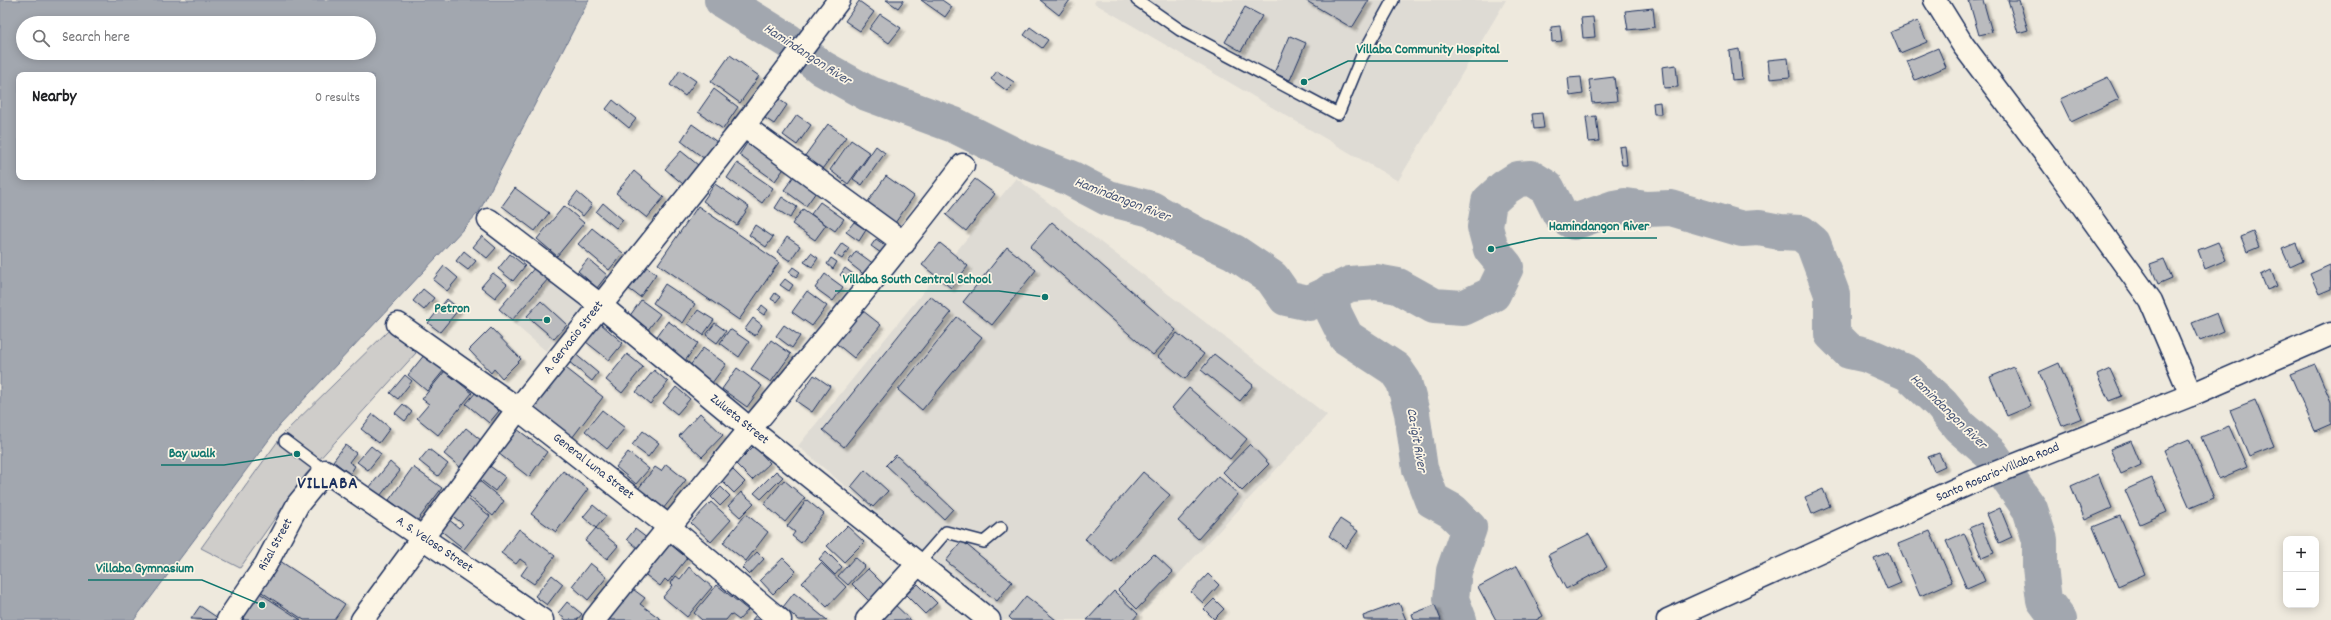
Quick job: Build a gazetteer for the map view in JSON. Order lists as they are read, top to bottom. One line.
{"streets":{"street":["A. Gervacio Street","Zulueta Street","General Luna Street","Santo Rosario-Villaba Road","Rizal Street","A. S. Veloso Street"]},"crossings":[["A. Gervacio Street","Zulueta Street"],["A. Gervacio Street","General Luna Street"],["A. Gervacio Street","A. S. Veloso Street"],["Rizal Street","A. S. Veloso Street"]],"districts":["VILLABA"],"water":["Hamindangon River","Ca-igit River"],"places":["Villaba Community Hospital","Hamindangon River","Villaba South Central School","Petron","Bay walk","Villaba Gymnasium"],"page":{"search":"Search here","heading":["Nearby","0 results"],"map_buttons":["+","−"]}}
